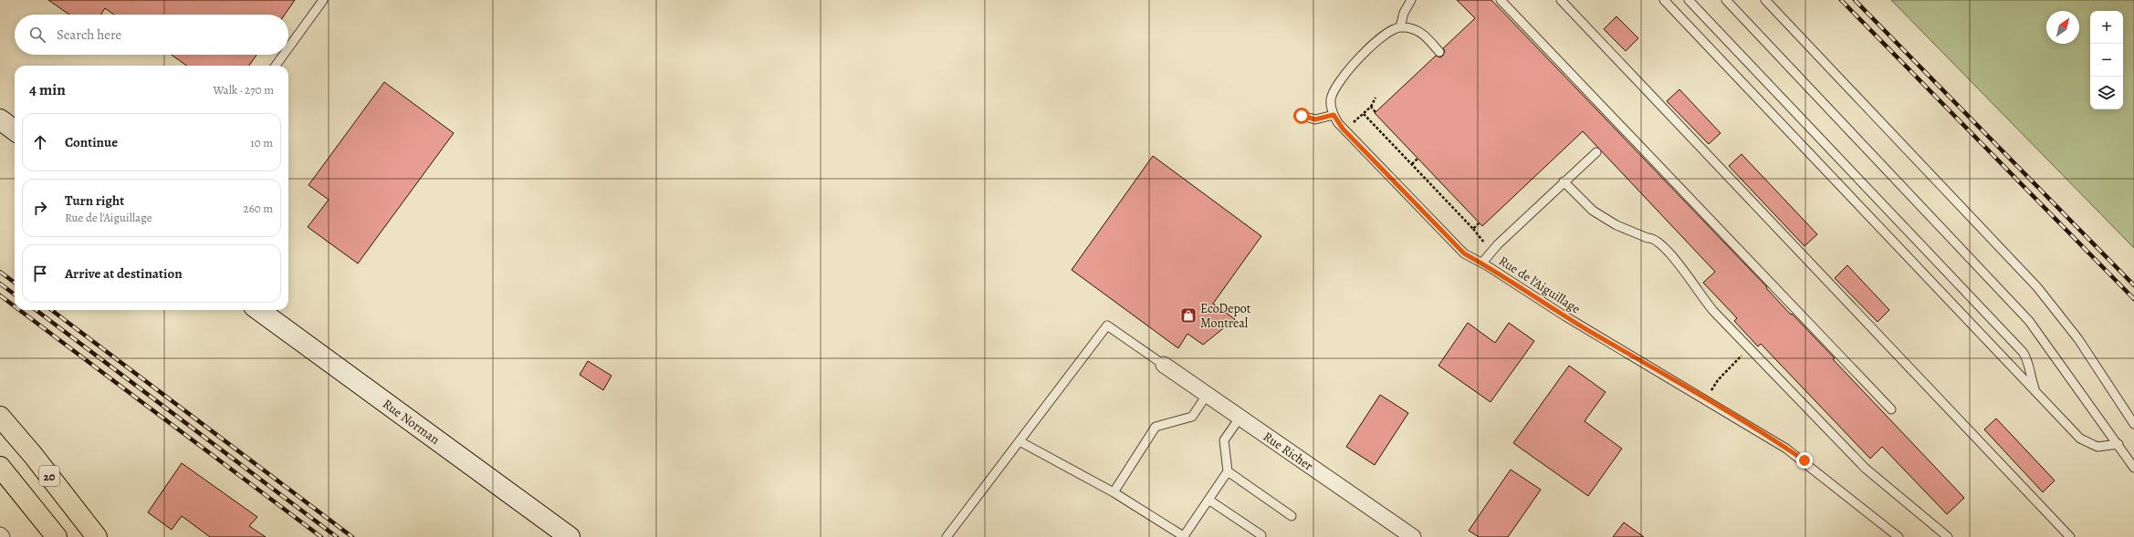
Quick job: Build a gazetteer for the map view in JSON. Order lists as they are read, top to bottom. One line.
{"streets":{"highway":["20"],"street":["Rue Norman","Rue Richer"],"lane":["Rue de l'Aiguillage"]},"places":{"shop":["EcoDepot Montreal"]},"north":"top right","page":{"map_buttons":["+","−"],"search":"Search here","heading":["4 min","Walk · 270 m"],"list":[["Continue","10 m"],["Turn right","Rue de l'Aiguillage","260 m"],"Arrive at destination"]}}
